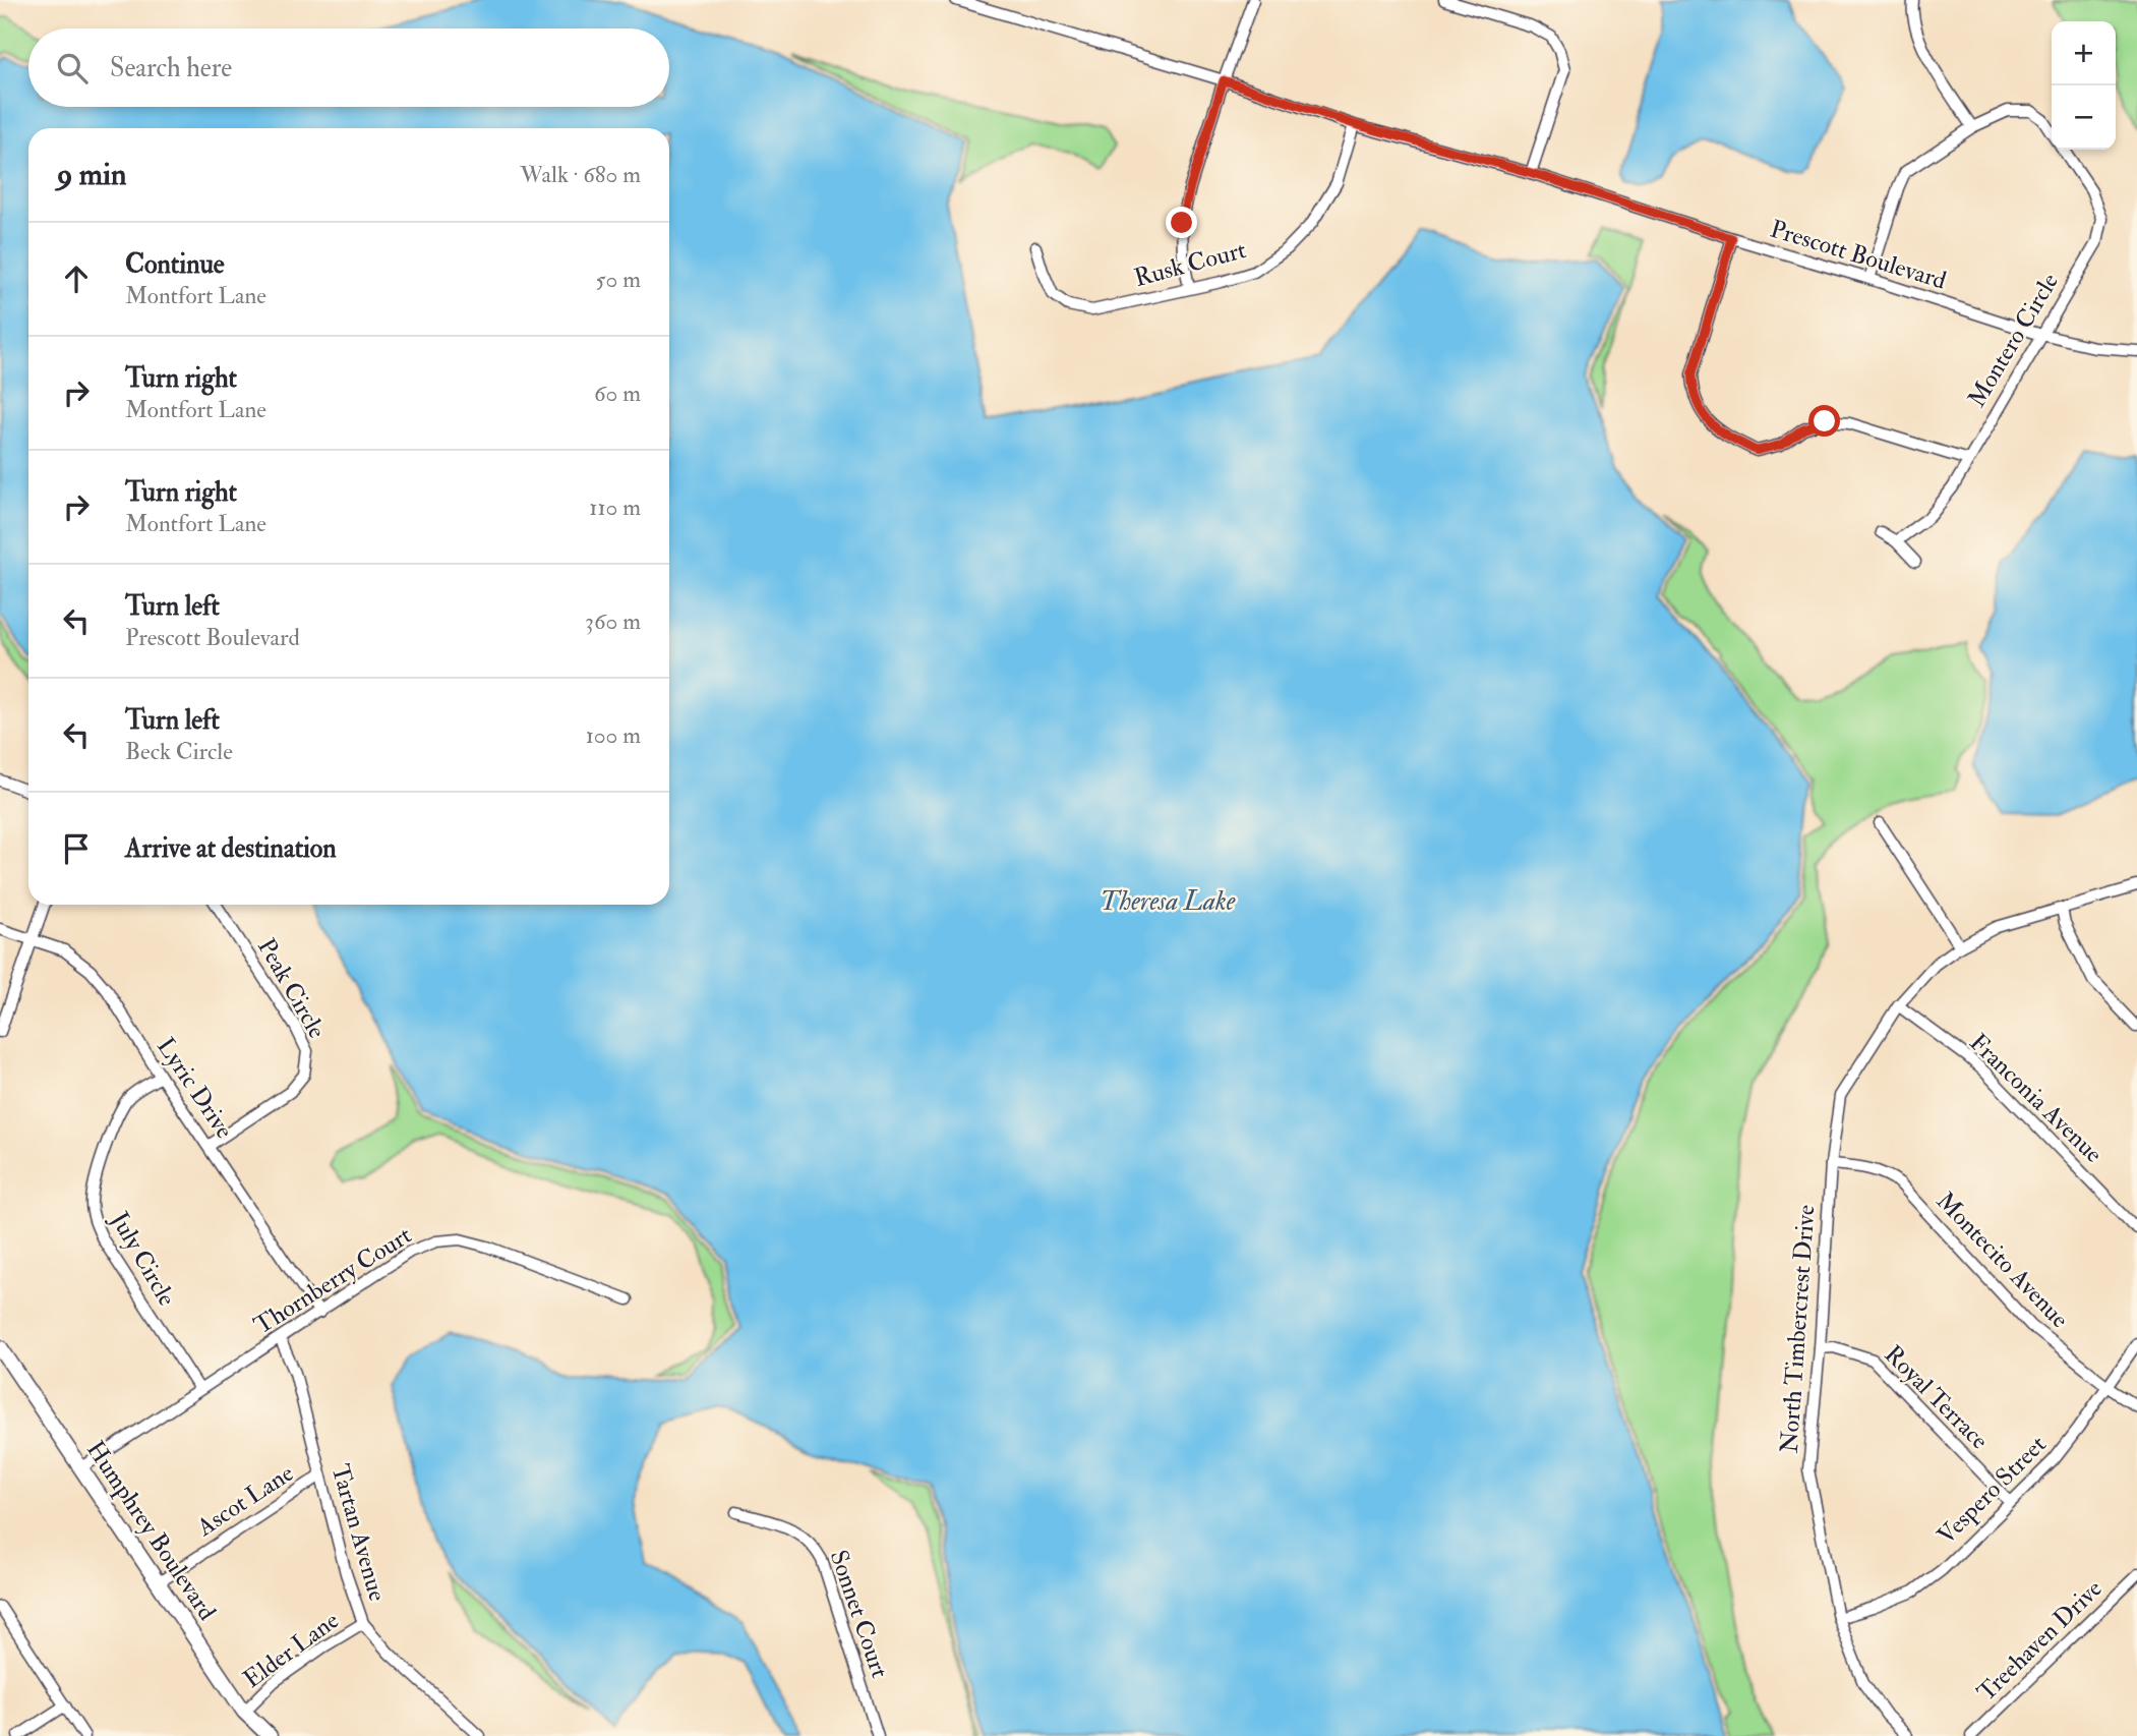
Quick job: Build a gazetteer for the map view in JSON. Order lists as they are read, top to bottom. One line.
{"streets":{"street":["Prescott Boulevard","Rusk Court","Montero Circle","Peak Circle","Lyric Drive","Franconia Avenue","July Circle","Montecito Avenue","Thornberry Court","North Timbercrest Drive","Royal Terrace","Vespero Street","Ascot Lane","Humphrey Boulevard","Tartan Avenue","Sonnet Court","Treehaven Drive","Elder Lane"]},"crossings":[["Prescott Boulevard","Rusk Court"],["Prescott Boulevard","Montero Circle"],["Peak Circle","Lyric Drive"],["Lyric Drive","July Circle"],["Lyric Drive","Thornberry Court"],["Franconia Avenue","North Timbercrest Drive"],["July Circle","Thornberry Court"],["Montecito Avenue","North Timbercrest Drive"],["Montecito Avenue","Vespero Street"],["Thornberry Court","Humphrey Boulevard"],["Thornberry Court","Tartan Avenue"],["North Timbercrest Drive","Royal Terrace"],["North Timbercrest Drive","Vespero Street"],["Royal Terrace","Vespero Street"],["Ascot Lane","Humphrey Boulevard"],["Ascot Lane","Tartan Avenue"],["Humphrey Boulevard","Elder Lane"],["Tartan Avenue","Elder Lane"]],"water":["Theresa Lake"],"page":{"map_buttons":["+","−"],"search":"Search here","heading":["9 min","Walk · 680 m"],"list":[["Continue","Montfort Lane","50 m"],["Turn right","Montfort Lane","60 m"],["Turn right","Montfort Lane","110 m"],["Turn left","Prescott Boulevard","360 m"],["Turn left","Beck Circle","100 m"],"Arrive at destination"]}}
